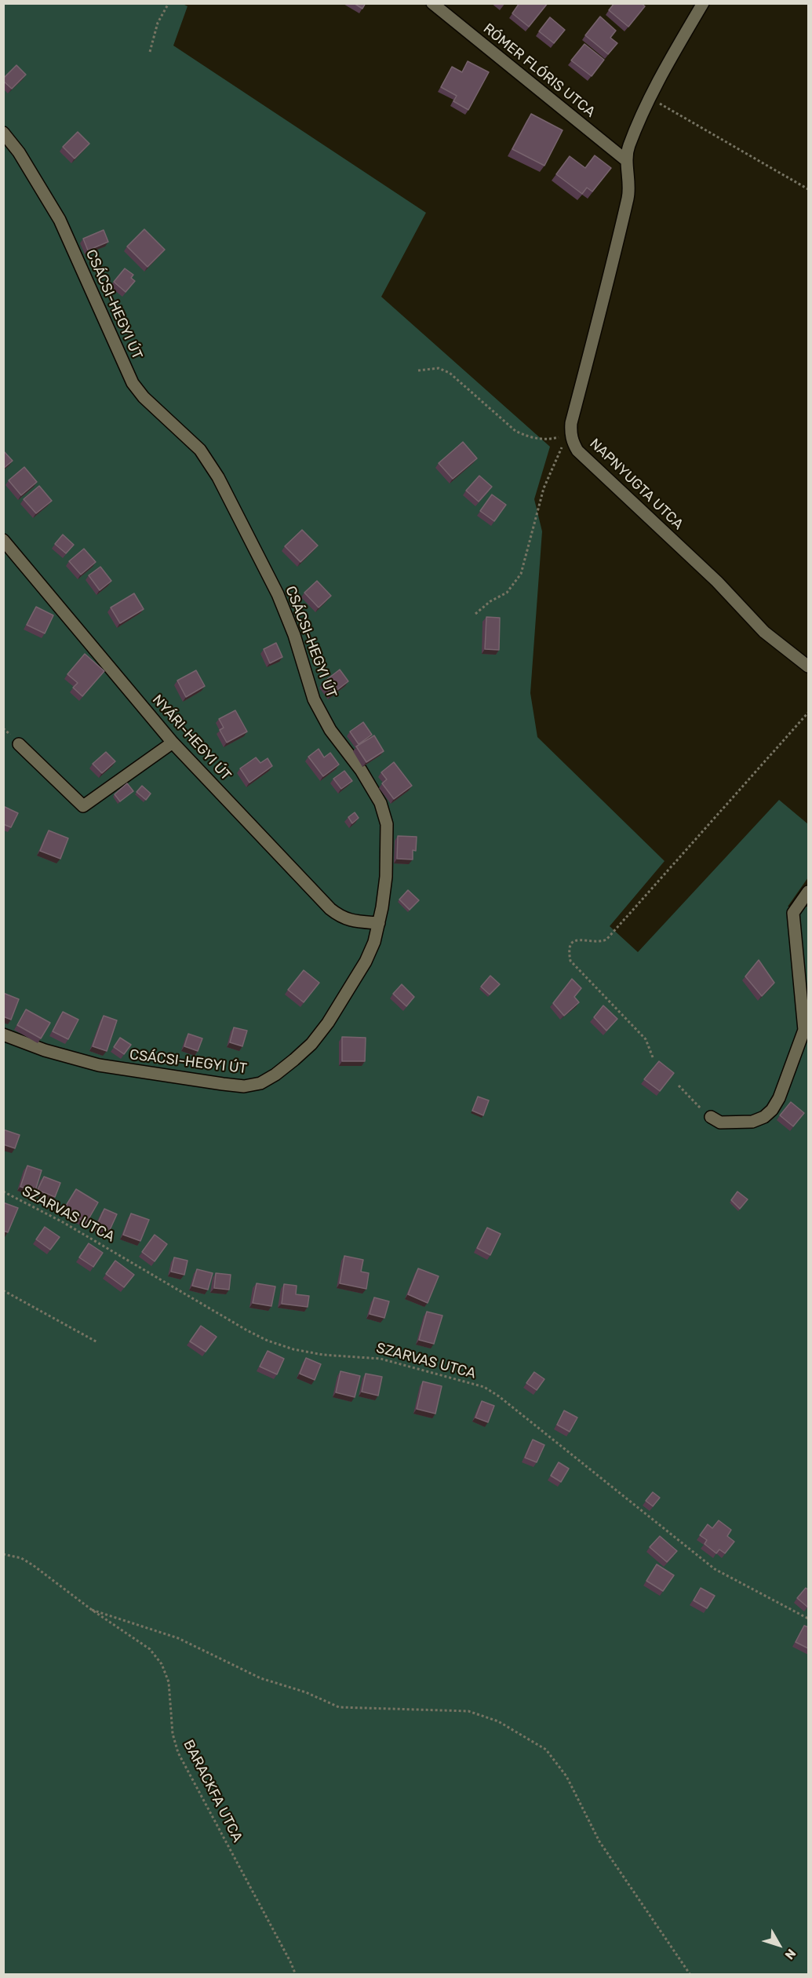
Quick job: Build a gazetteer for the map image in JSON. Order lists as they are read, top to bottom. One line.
{"streets":{"street":["RÓMER FLÓRIS UTCA","CSÁCSI-HEGYI ÚT","NAPNYUGTA UTCA","NYÁRI-HEGYI ÚT"],"path":["SZARVAS UTCA","BARACKFA UTCA"]},"crossings":[["CSÁCSI-HEGYI ÚT","NYÁRI-HEGYI ÚT"]],"north":"bottom right"}
